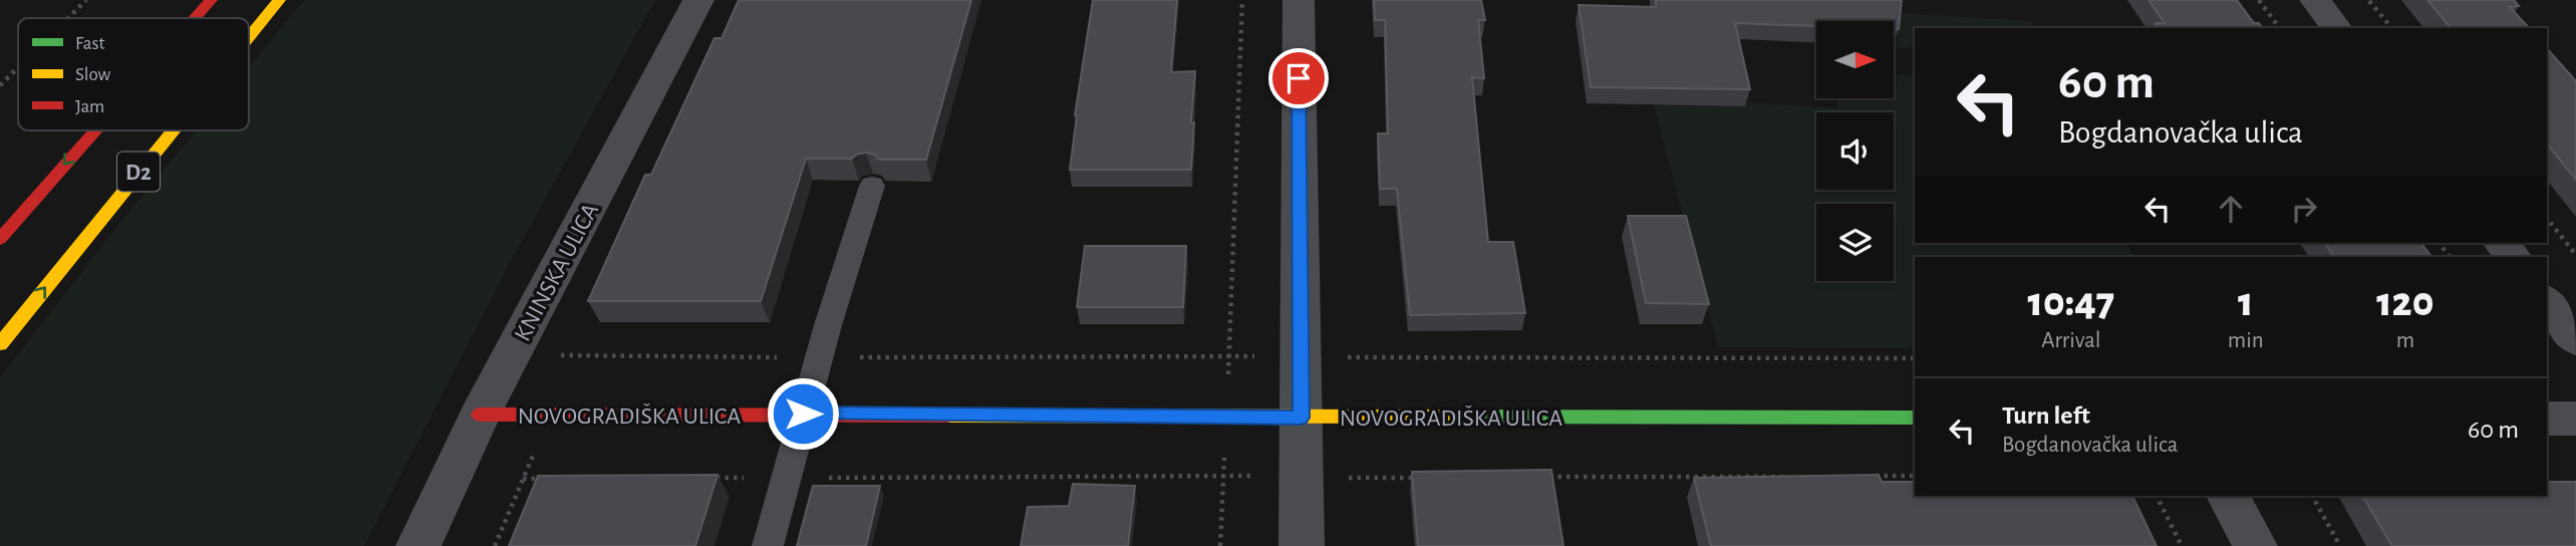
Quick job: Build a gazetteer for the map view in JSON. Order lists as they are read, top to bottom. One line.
{"streets":{"main road":["D2","NOVOGRADIŠKA ULICA"],"street":["KNINSKA ULICA"]},"crossings":[["KNINSKA ULICA","NOVOGRADIŠKA ULICA"]],"legend":["Fast","Slow","Jam"],"north":"right","page":{"turn":["60 m","Bogdanovačka ulica"],"eta":["10:47","Arrival","1","min","120","m"],"list":[{"name":"Turn left","note":"Bogdanovačka ulica","value":"60 m"}]}}
